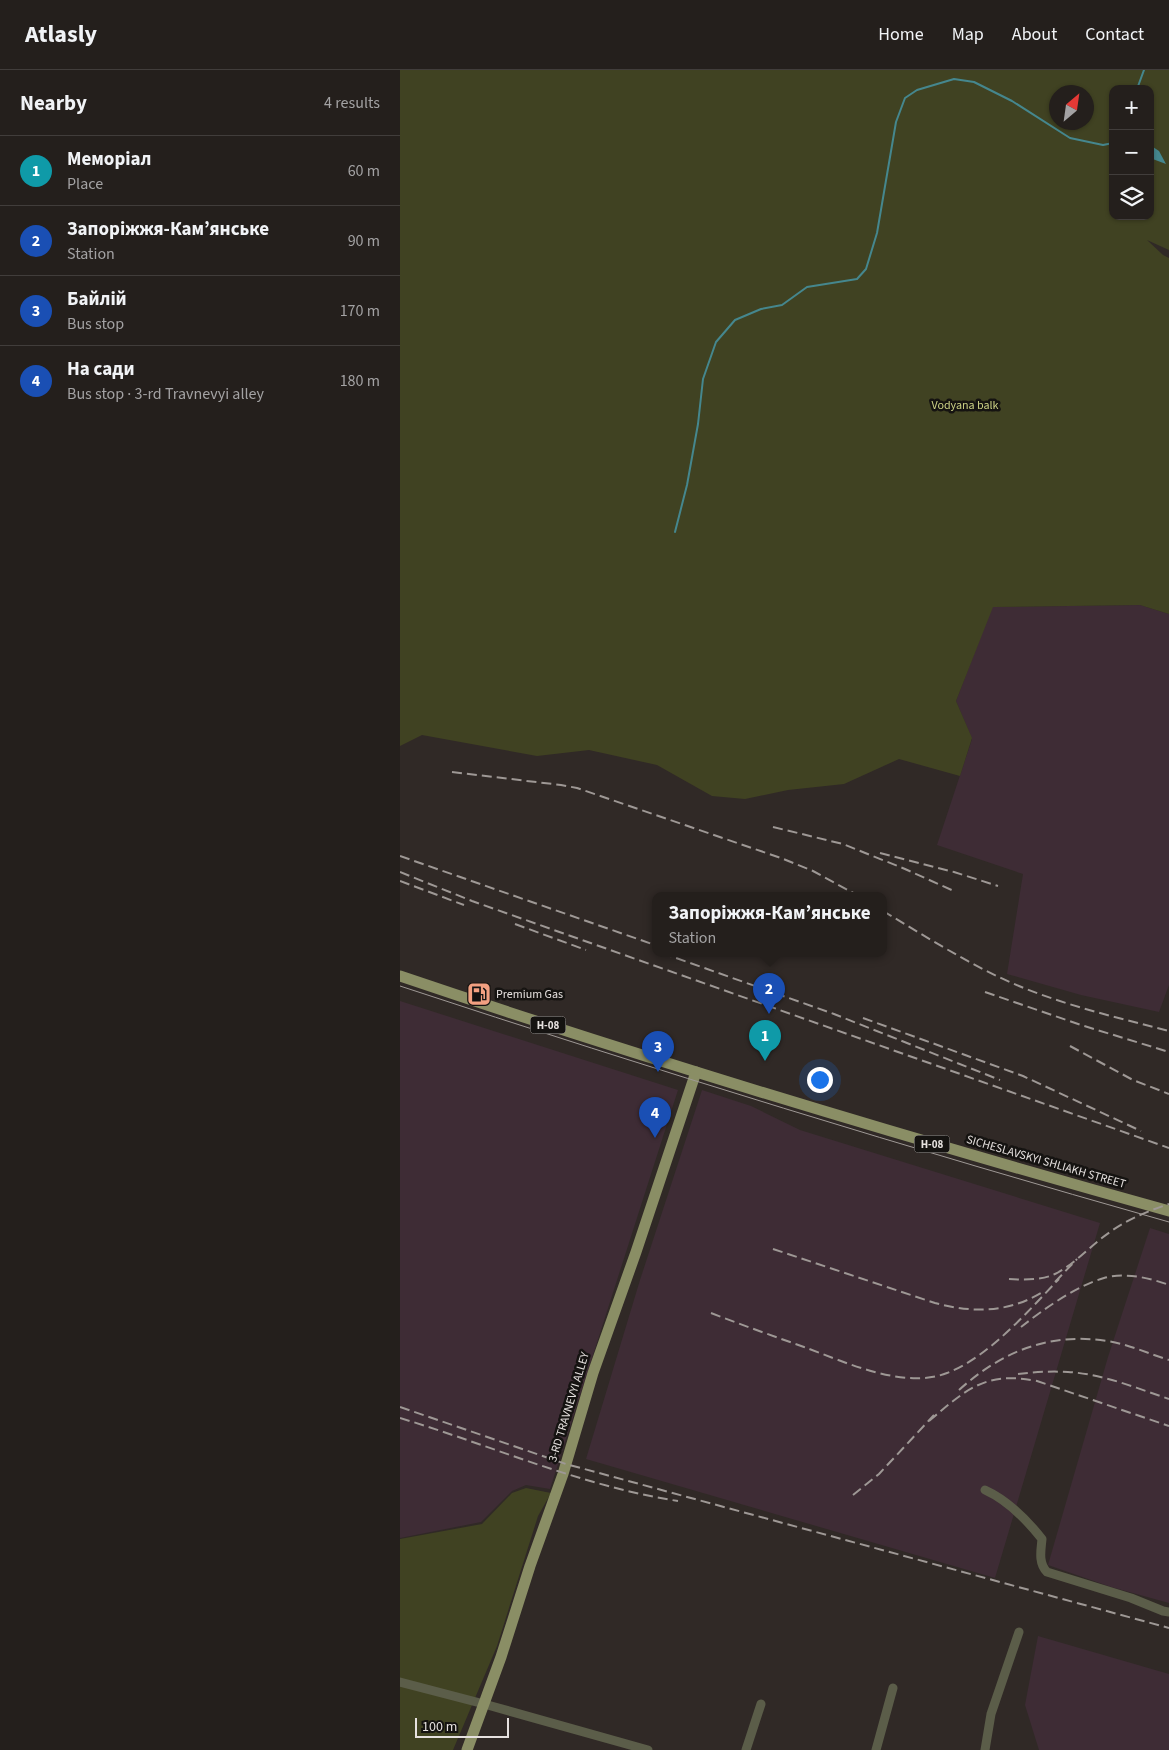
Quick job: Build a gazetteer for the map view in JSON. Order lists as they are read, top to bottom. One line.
{"streets":{"main road":["Н-08","SICHESLAVSKYI SHLIAKH STREET","3-RD TRAVNEVYI ALLEY"]},"crossings":[["SICHESLAVSKYI SHLIAKH STREET","3-RD TRAVNEVYI ALLEY"]],"parks":["Vodyana balk"],"places":{"fuel station":["Premium Gas"]},"scale_bar":"100 m","north":"top right","page":{"header":"Atlasly","nav":["Home","Map","About","Contact"],"heading":["Nearby","4 results"],"map_buttons":["+","−"],"list":[{"mark":"1","name":"Меморіал","note":"Place","value":"60 m"},{"mark":"2","name":"Запоріжжя-Кам’янське","note":"Station","value":"90 m"},{"mark":"3","name":"Байлій","note":"Bus stop","value":"170 m"},{"mark":"4","name":"На сади","note":"Bus stop · 3-rd Travnevyi alley","value":"180 m"}],"popup":["Запоріжжя-Кам’янське","Station"],"pins":["2","1","3","4"],"scale":"100 m"}}
